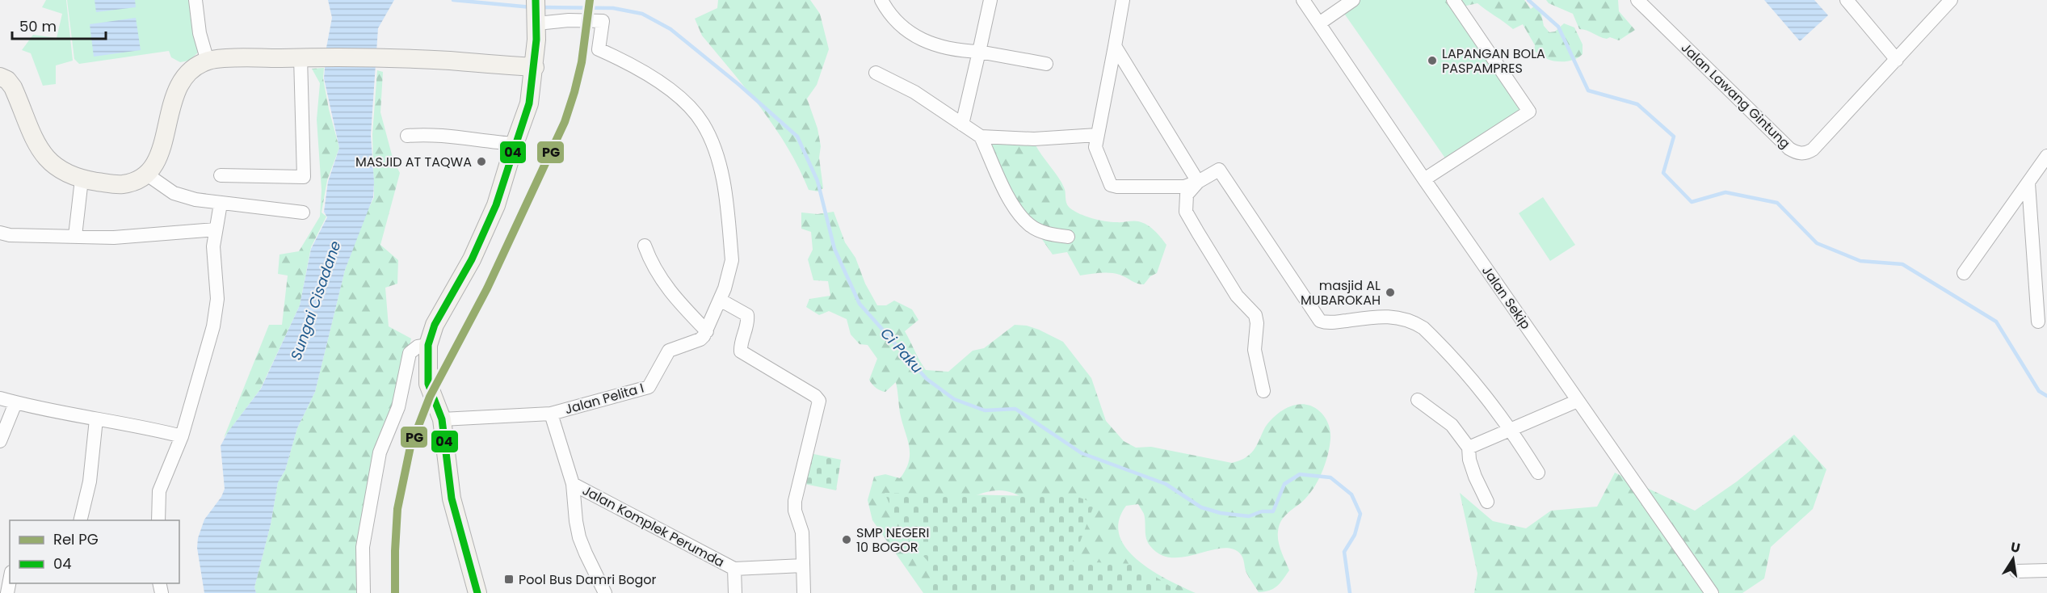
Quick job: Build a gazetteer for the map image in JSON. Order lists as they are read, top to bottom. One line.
{"streets":{"street":["Jalan Lawang Gintung","Jalan Sekip","Jalan Pelita I","Jalan Komplek Perumda"]},"crossings":[["Jalan Pelita I","Jalan Komplek Perumda"]],"water":["Sungai Cisadane","Ci Paku"],"places":{"other":["LAPANGAN BOLA PASPAMPRES","MASJID AT TAQWA","masjid AL MUBAROKAH","SMP NEGERI 10 BOGOR"],"transit":["Pool Bus Damri Bogor"]},"lines":["rail line PG","transit line 04"],"legend":["Rel PG","04"],"scale_bar":"50 m","north":"top"}
